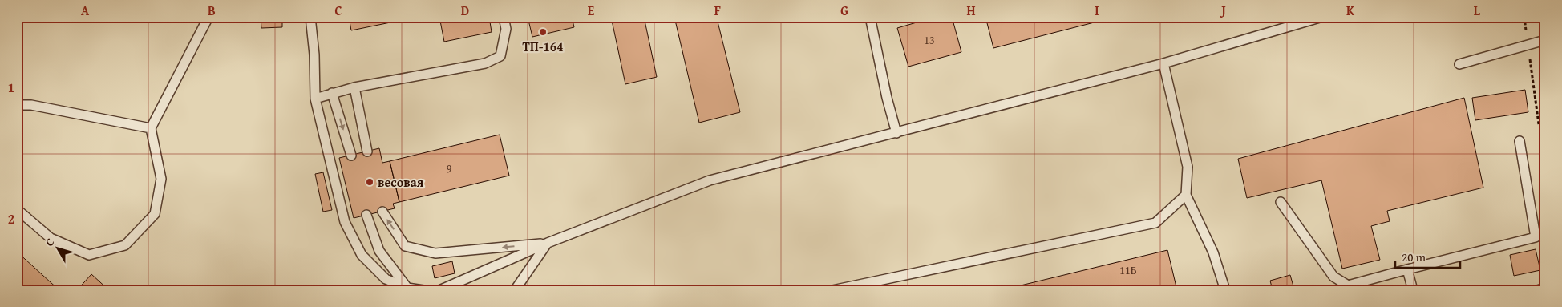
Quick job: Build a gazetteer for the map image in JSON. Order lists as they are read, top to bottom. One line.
{"places":["ТП-164","весовая"],"house_numbers":["13","9","11Б"],"scale_bar":"20 m","north":"top left","grid":{"columns":["A","B","C","D","E","F","G","H","I","J","K","L"],"rows":["1","2"]}}
